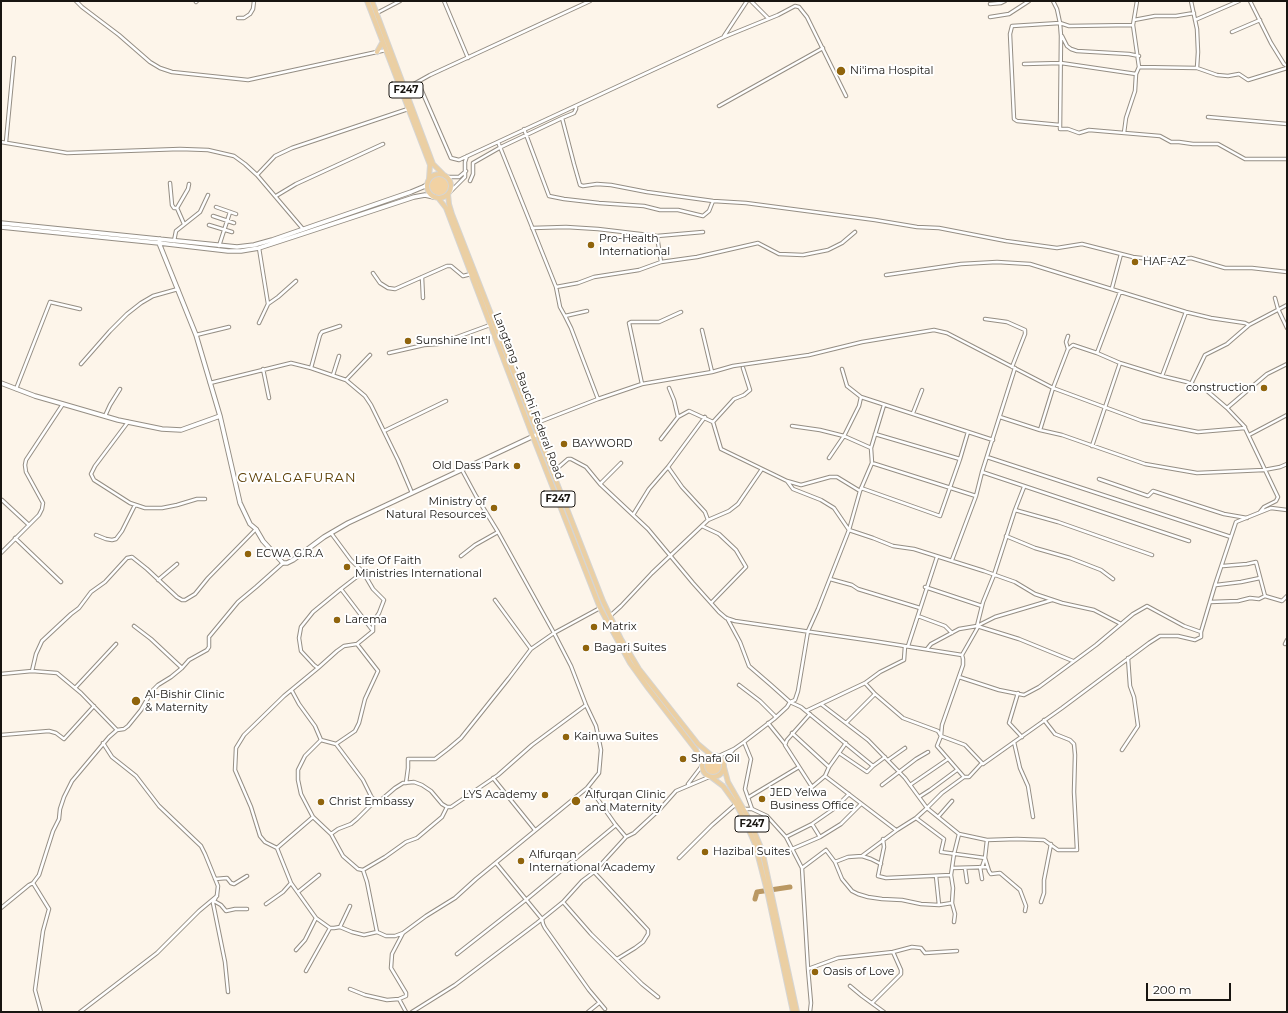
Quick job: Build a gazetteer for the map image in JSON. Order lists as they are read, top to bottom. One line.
{"streets":{"main road":["F247","Langtang - Bauchi Federal Road"]},"crossings":[["F247","Langtang - Bauchi Federal Road"]],"districts":["GWALGAFURAN"],"places":["Ni'ima Hospital","Pro-Health International","HAF-AZ","Sunshine Int'l","construction","BAYWORD","Old Dass Park","Ministry of Natural Resources","ECWA G.R.A","Life Of Faith Ministries International","Larema","Matrix","Bagari Suites","Al-Bishir Clinic & Maternity","Kainuwa Suites","Shafa Oil","LYS Academy","JED Yelwa Business Office","Alfurqan Clinic and Maternity","Christ Embassy","Hazibal Suites","Alfurqan International Academy","Oasis of Love"],"scale_bar":"200 m"}
